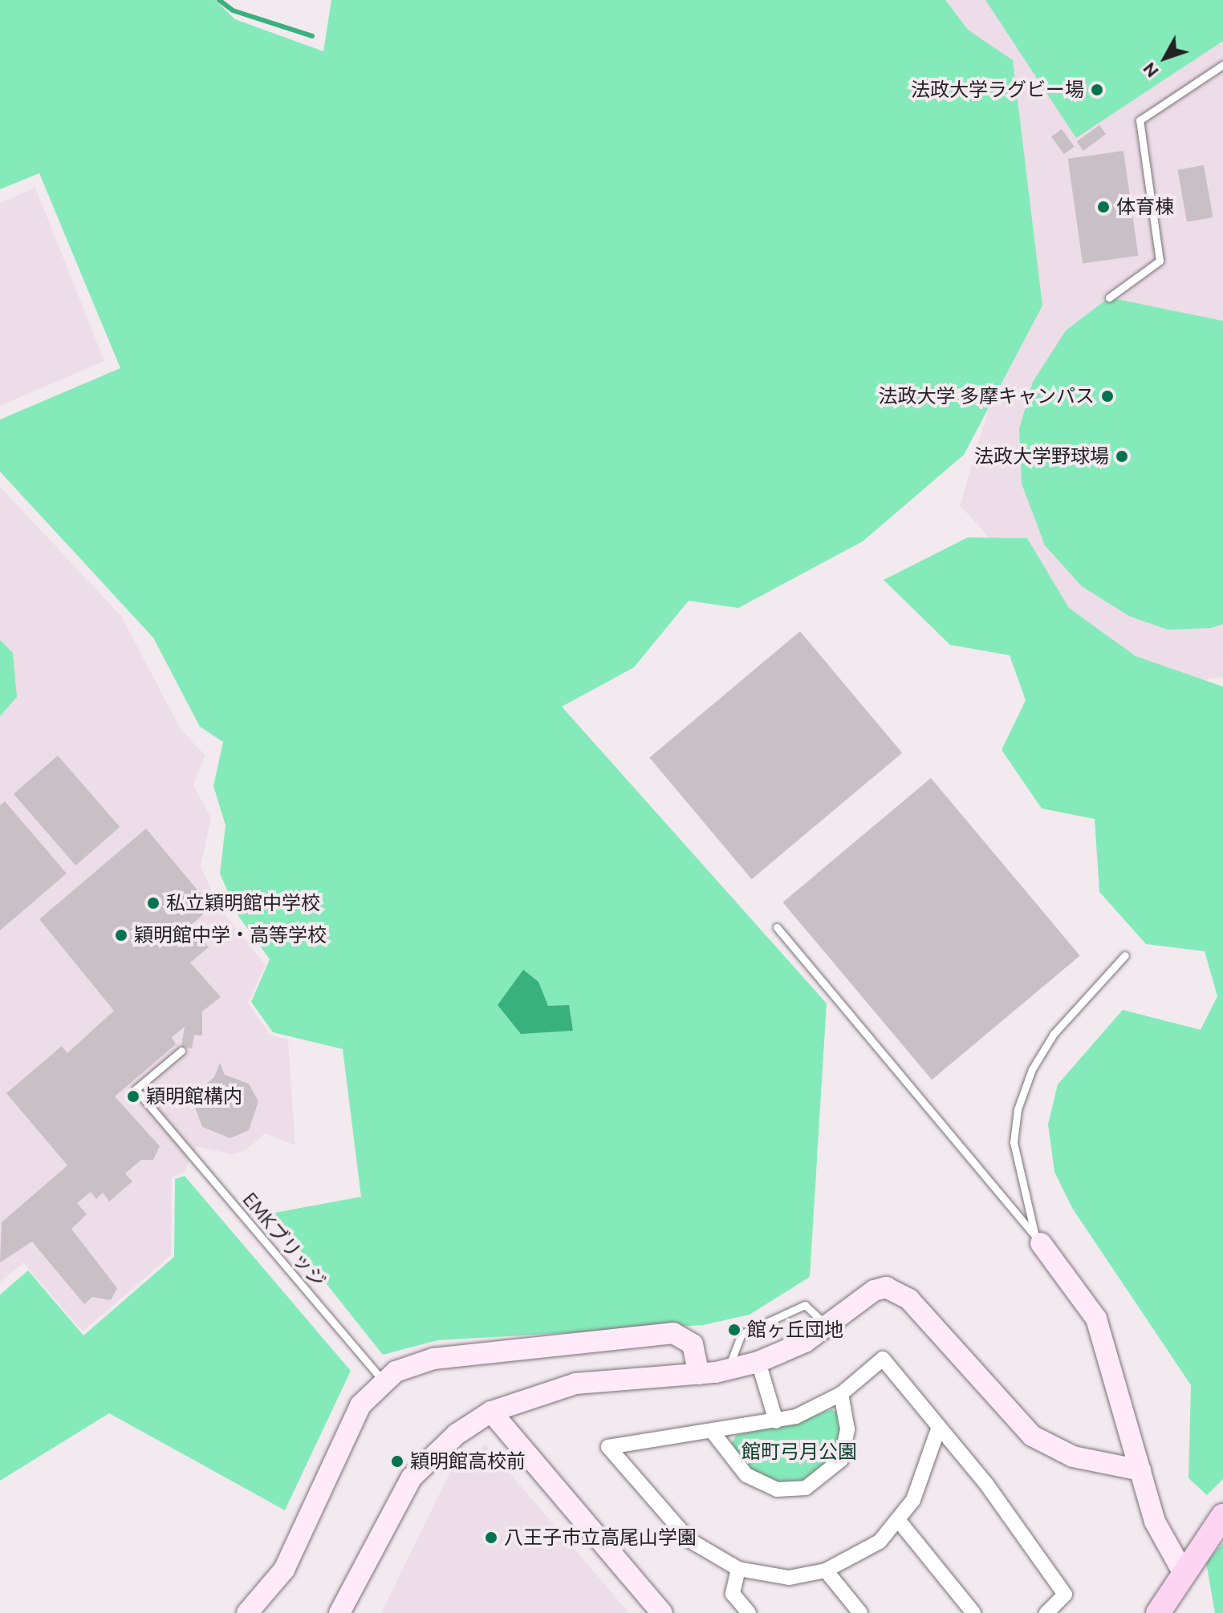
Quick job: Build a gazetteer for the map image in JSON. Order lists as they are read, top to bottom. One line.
{"streets":{"lane":["EMKブリッジ"]},"parks":["館町弓月公園"],"places":["法政大学ラグビー場","体育棟","法政大学 多摩キャンパス","法政大学野球場","私立穎明館中学校","穎明館中学・高等学校","穎明館構内","館ヶ丘団地","穎明館高校前","八王子市立高尾山学園"],"north":"bottom left"}
